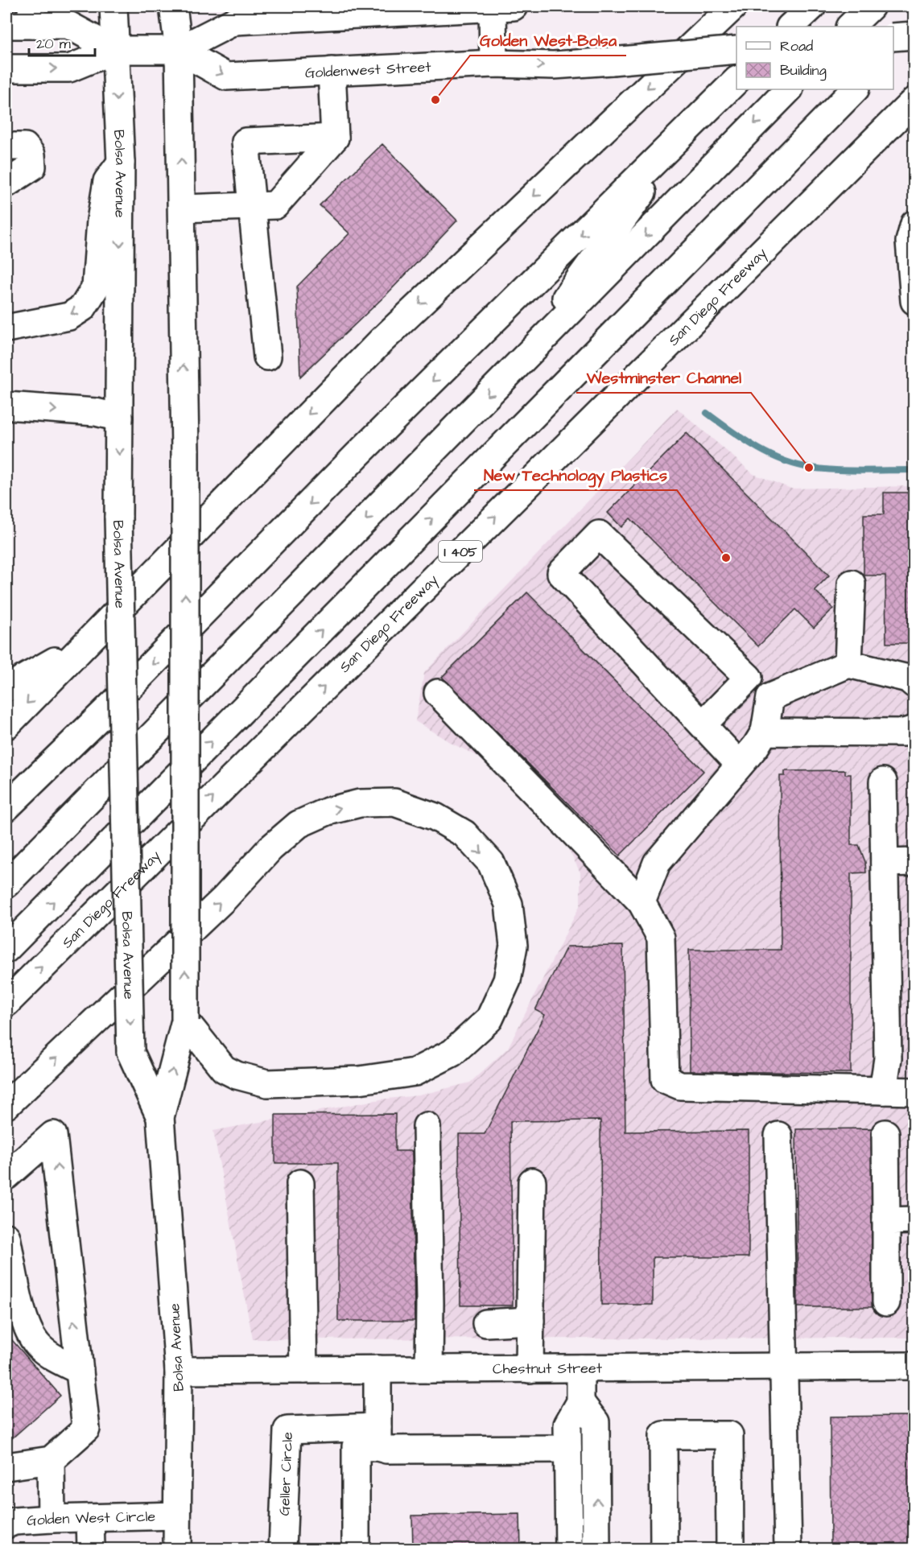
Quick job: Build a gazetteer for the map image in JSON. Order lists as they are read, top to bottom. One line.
{"streets":{"main road":["Goldenwest Street","Bolsa Avenue","San Diego Freeway","I 405","Chestnut Street","Geller Circle","Golden West Circle"]},"crossings":[["Goldenwest Street","Bolsa Avenue"],["Bolsa Avenue","Chestnut Street"],["Bolsa Avenue","Golden West Circle"]],"places":["Golden West-Bolsa","Westminster Channel","New Technology Plastics"],"legend":["Road","Building"],"scale_bar":"20 m"}
